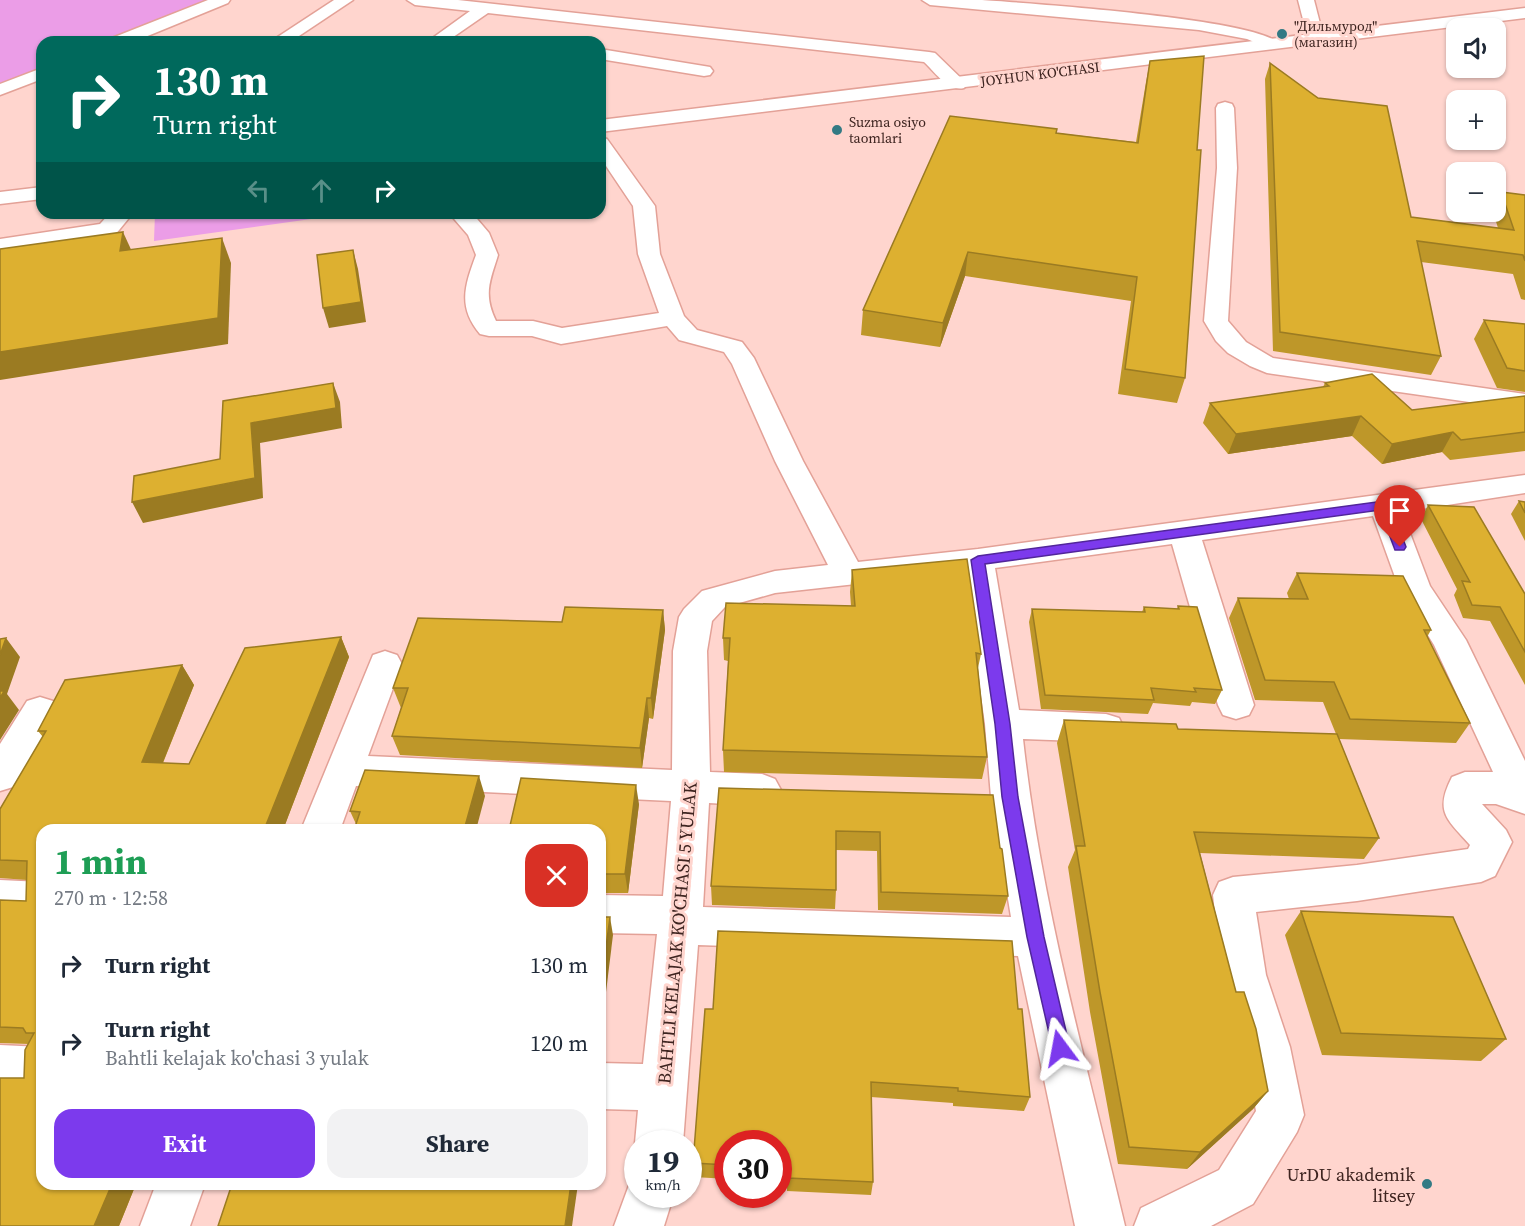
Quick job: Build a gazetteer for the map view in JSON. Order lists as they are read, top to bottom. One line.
{"streets":{"street":["JOYHUN KO'CHASI","BAHTLI KELAJAK KO'CHASI 5 YULAK"]},"places":["\"Дильмурод\" (магазин)","Suzma osiyo taomlari","UrDU akademik litsey"],"page":{"map_buttons":["+","−"],"turn":["130 m","Turn right"],"heading":["1 min","270 m · 12:58"],"list":[{"name":"Turn right","value":"130 m"},{"name":"Turn right","note":"Bahtli kelajak ko'chasi 3 yulak","value":"120 m"}],"buttons":["Exit","Share"],"speed":"19 km/h","limit":"30"}}
